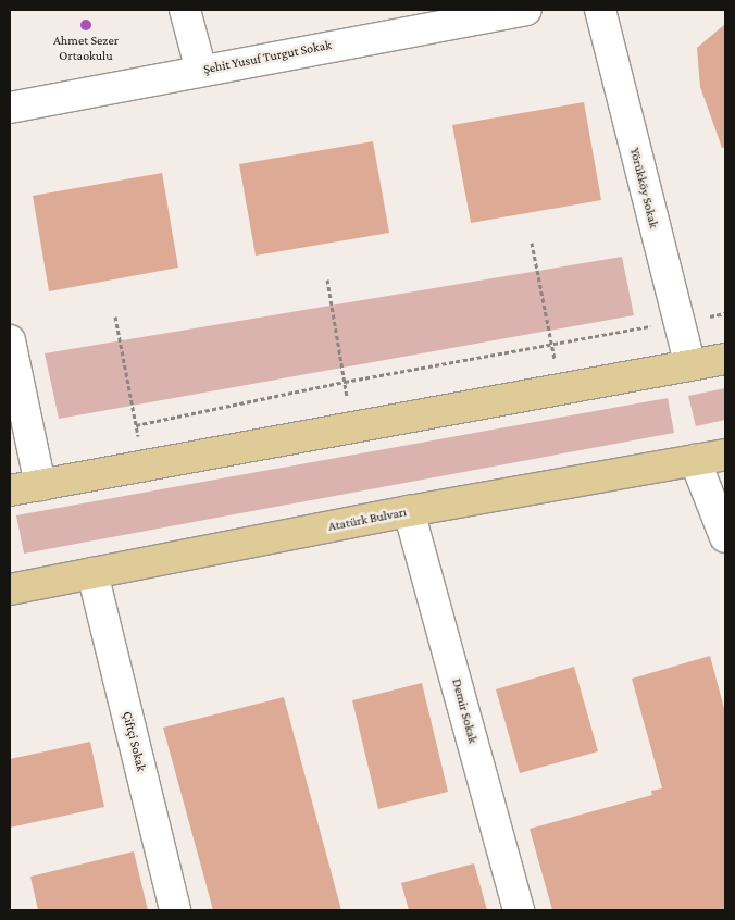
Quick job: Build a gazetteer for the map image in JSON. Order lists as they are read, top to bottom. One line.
{"streets":{"main road":["Atatürk Bulvarı"],"street":["Şehit Yusuf Turgut Sokak","Yörükköy Sokak","Demir Sokak","Çiftçi Sokak"]},"crossings":[["Atatürk Bulvarı","Demir Sokak"],["Atatürk Bulvarı","Çiftçi Sokak"]],"places":["Ahmet Sezer Ortaokulu"]}
